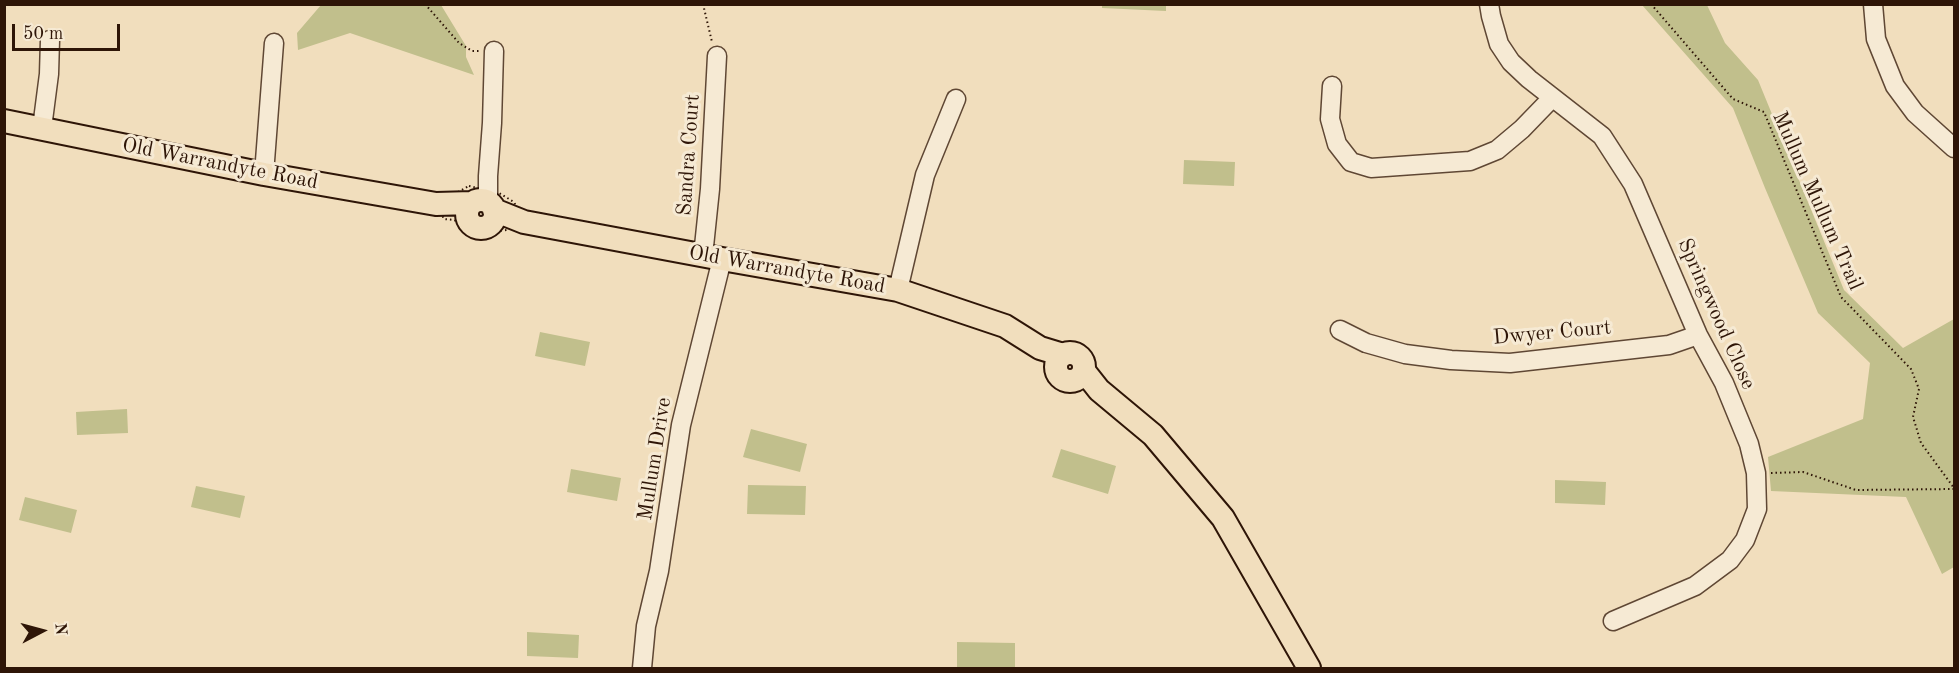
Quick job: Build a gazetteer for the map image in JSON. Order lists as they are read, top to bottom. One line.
{"streets":{"main road":["Old Warrandyte Road"],"street":["Sandra Court","Springwood Close","Dwyer Court","Mullum Drive"],"path":["Mullum Mullum Trail"]},"crossings":[["Sandra Court","Old Warrandyte Road"],["Sandra Court","Mullum Drive"],["Old Warrandyte Road","Mullum Drive"],["Mullum Mullum Trail","Springwood Close"],["Springwood Close","Dwyer Court"]],"scale_bar":"50 m","north":"right"}
